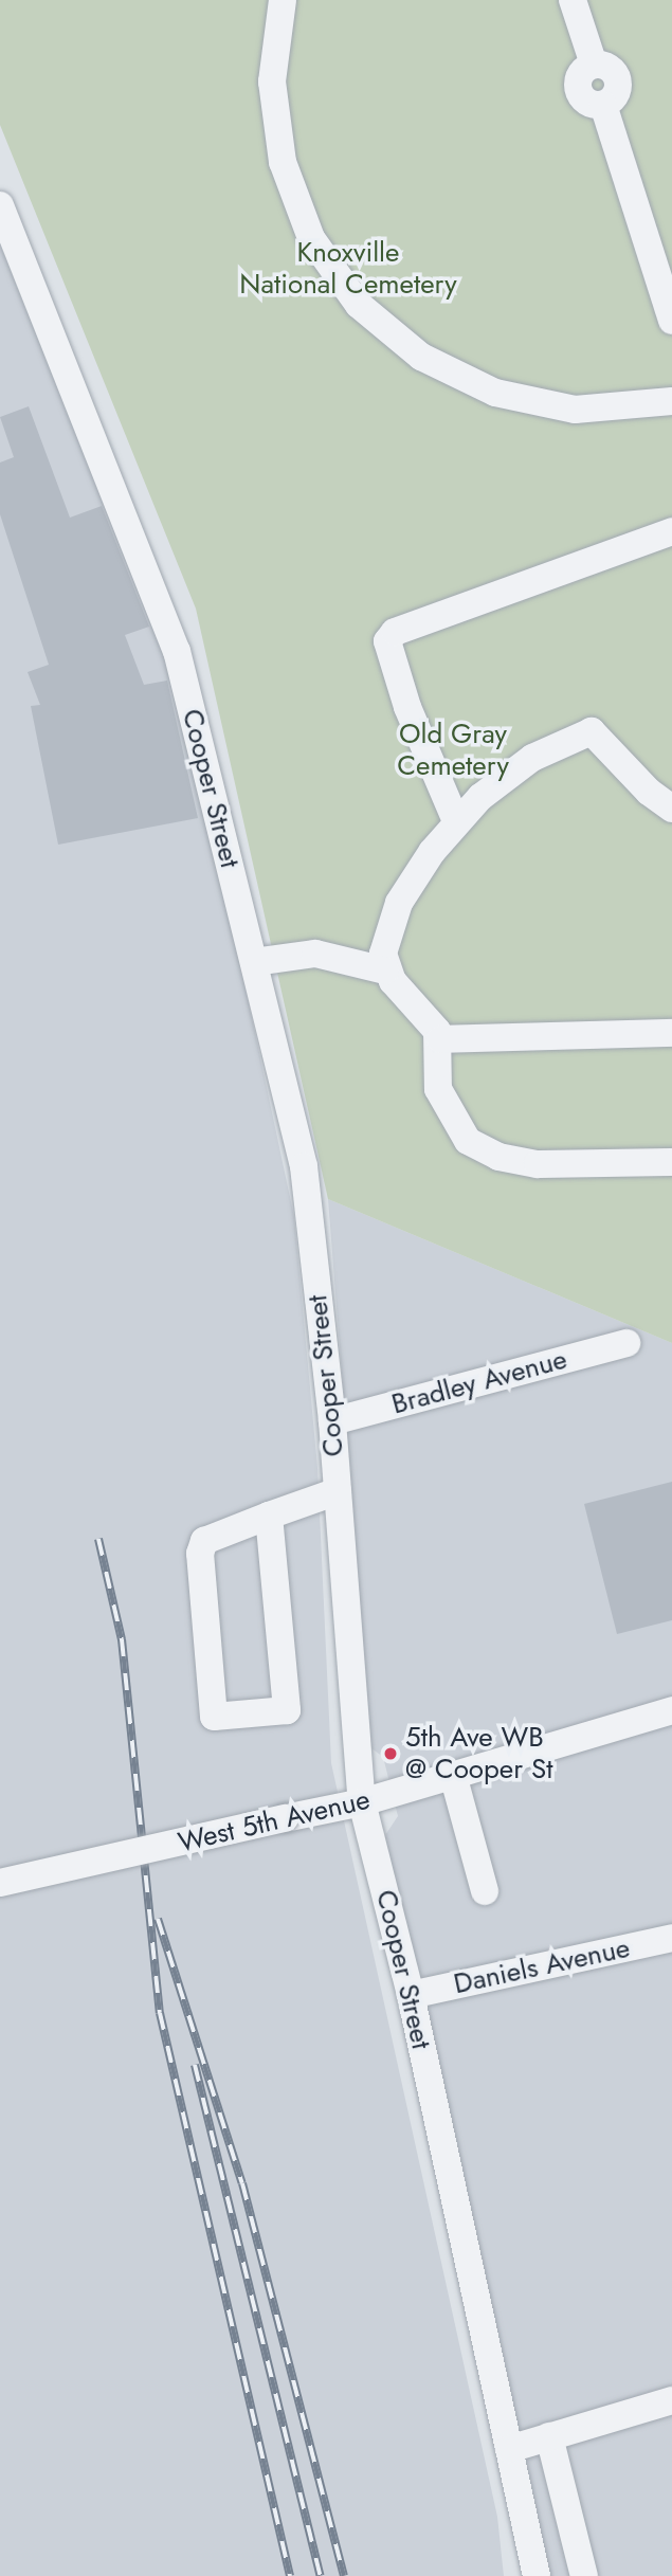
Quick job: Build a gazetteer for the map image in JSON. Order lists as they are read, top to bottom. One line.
{"streets":{"street":["Cooper Street","Bradley Avenue","West 5th Avenue","Daniels Avenue"]},"crossings":[["Cooper Street","Bradley Avenue"],["Cooper Street","West 5th Avenue"],["Cooper Street","Daniels Avenue"]],"parks":["Knoxville National Cemetery","Old Gray Cemetery"],"places":["5th Ave WB @ Cooper St"]}
